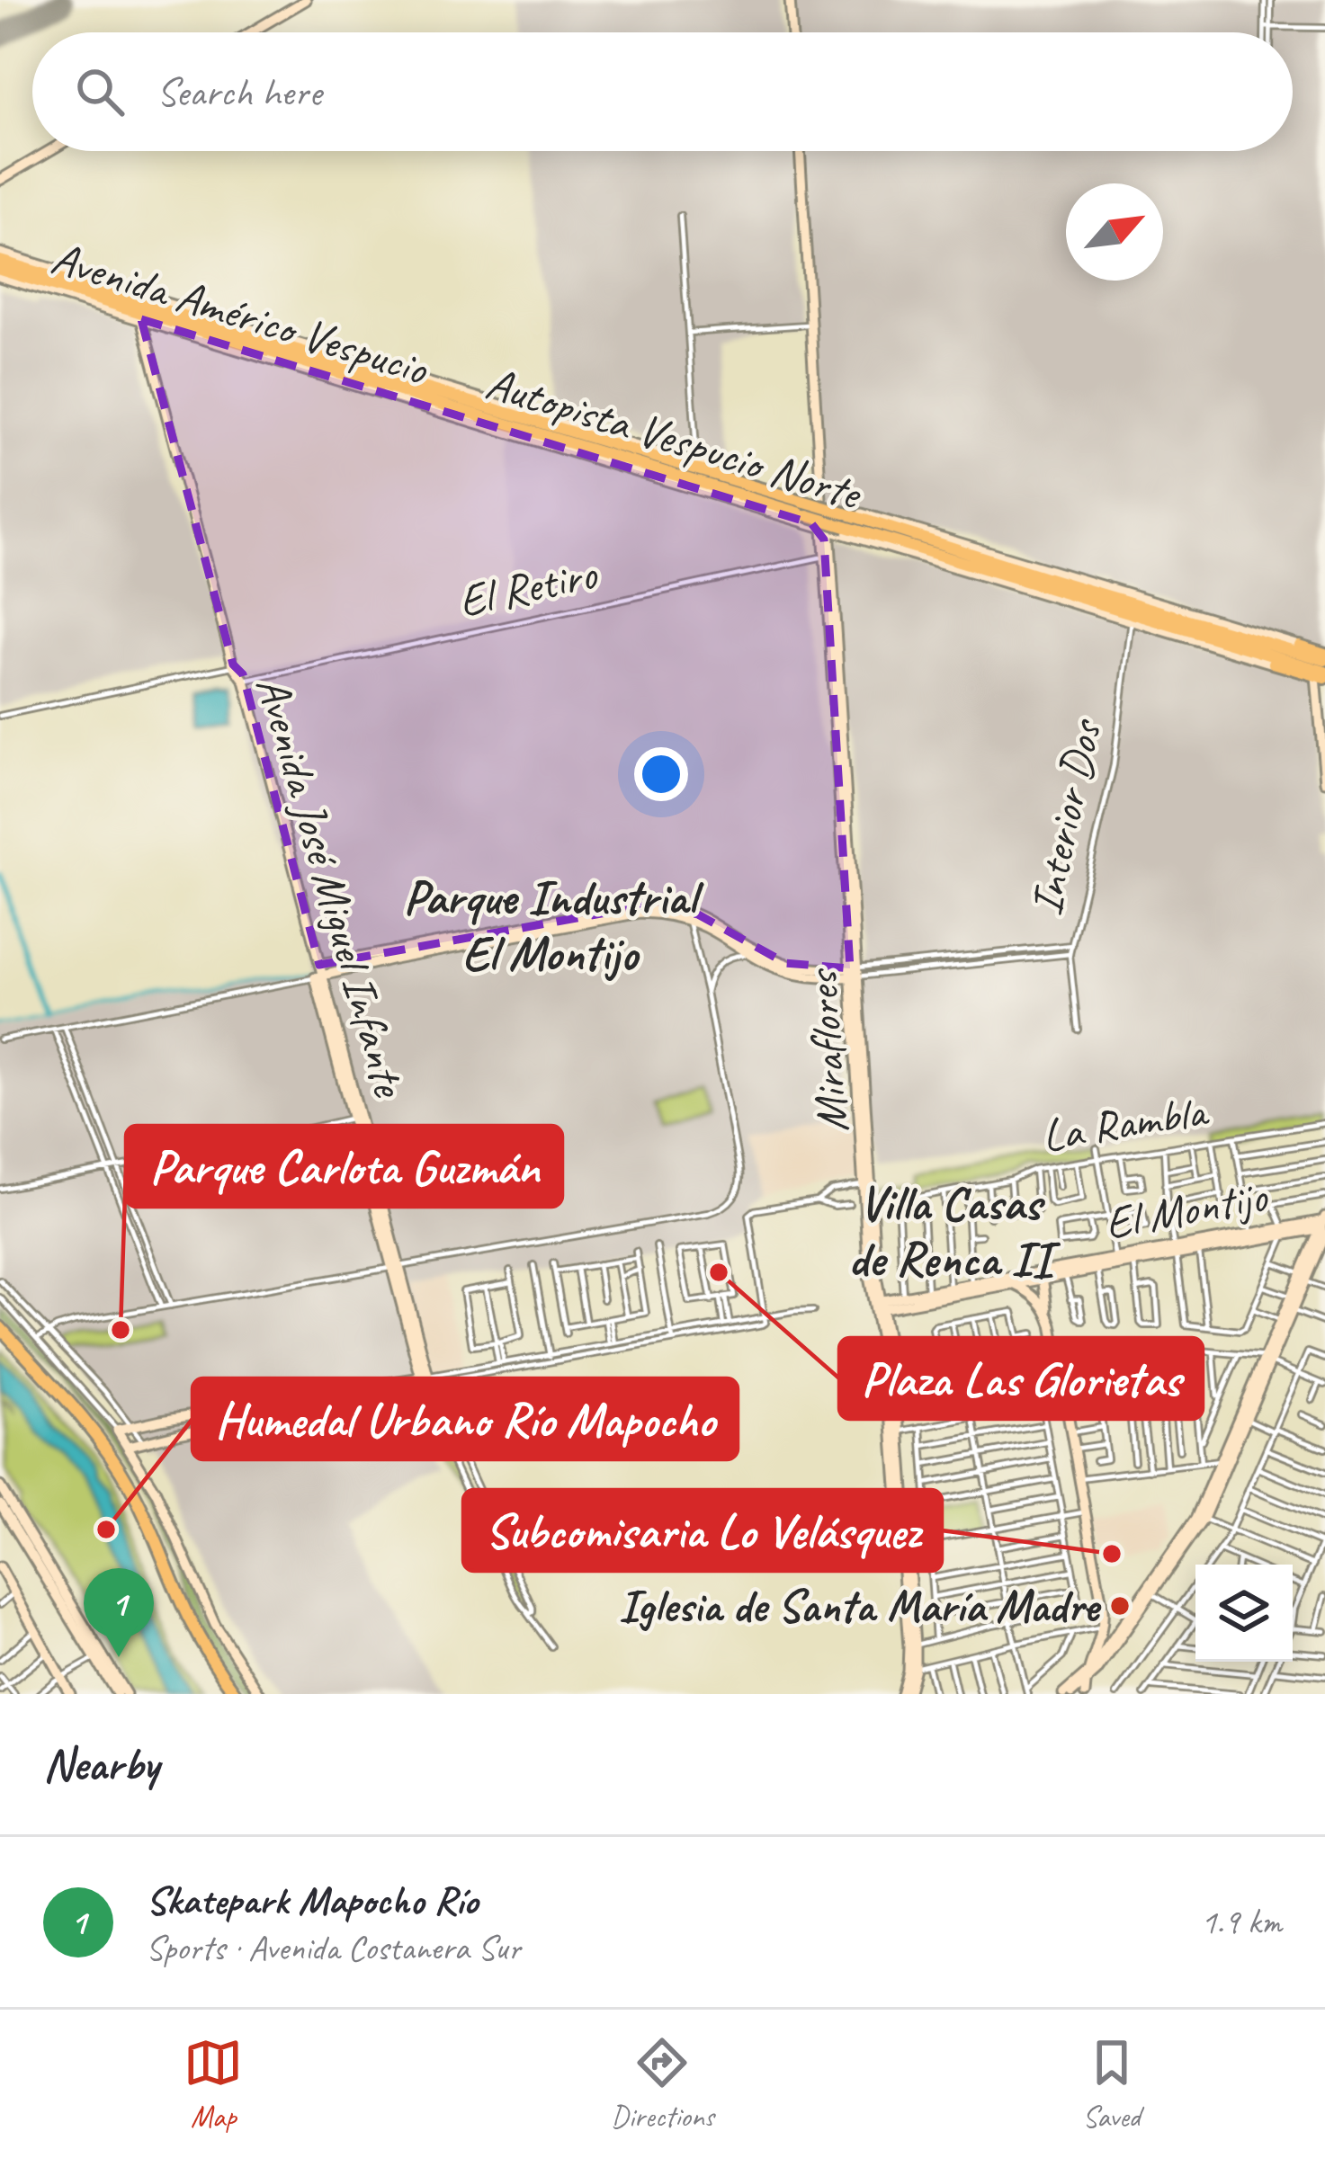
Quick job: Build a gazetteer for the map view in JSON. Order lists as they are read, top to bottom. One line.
{"streets":{"highway":["Autopista Vespucio Norte"],"main road":["Avenida Américo Vespucio"],"street":["El Retiro","Interior Dos","Avenida José Miguel Infante","Miraflores","La Rambla","El Montijo"]},"crossings":[["Avenida Américo Vespucio","Autopista Vespucio Norte"],["Avenida Américo Vespucio","Interior Dos"],["Avenida Américo Vespucio","Avenida José Miguel Infante"],["Avenida Américo Vespucio","Miraflores"],["El Retiro","Avenida José Miguel Infante"],["El Retiro","Miraflores"],["Miraflores","La Rambla"],["Miraflores","El Montijo"]],"districts":["Parque Industrial El Montijo","Villa Casas de Renca II"],"places":["Plaza Las Glorietas","Parque Carlota Guzmán","Humedal Urbano Río Mapocho","Subcomisaria Lo Velásquez","Iglesia de Santa María Madre"],"north":"top right","page":{"search":"Search here","pins":"1","heading":"Nearby","list":[{"mark":"1","name":"Skatepark Mapocho Río","note":"Sports · Avenida Costanera Sur","value":"1.9 km"}],"nav":["Map","Directions","Saved"]}}
